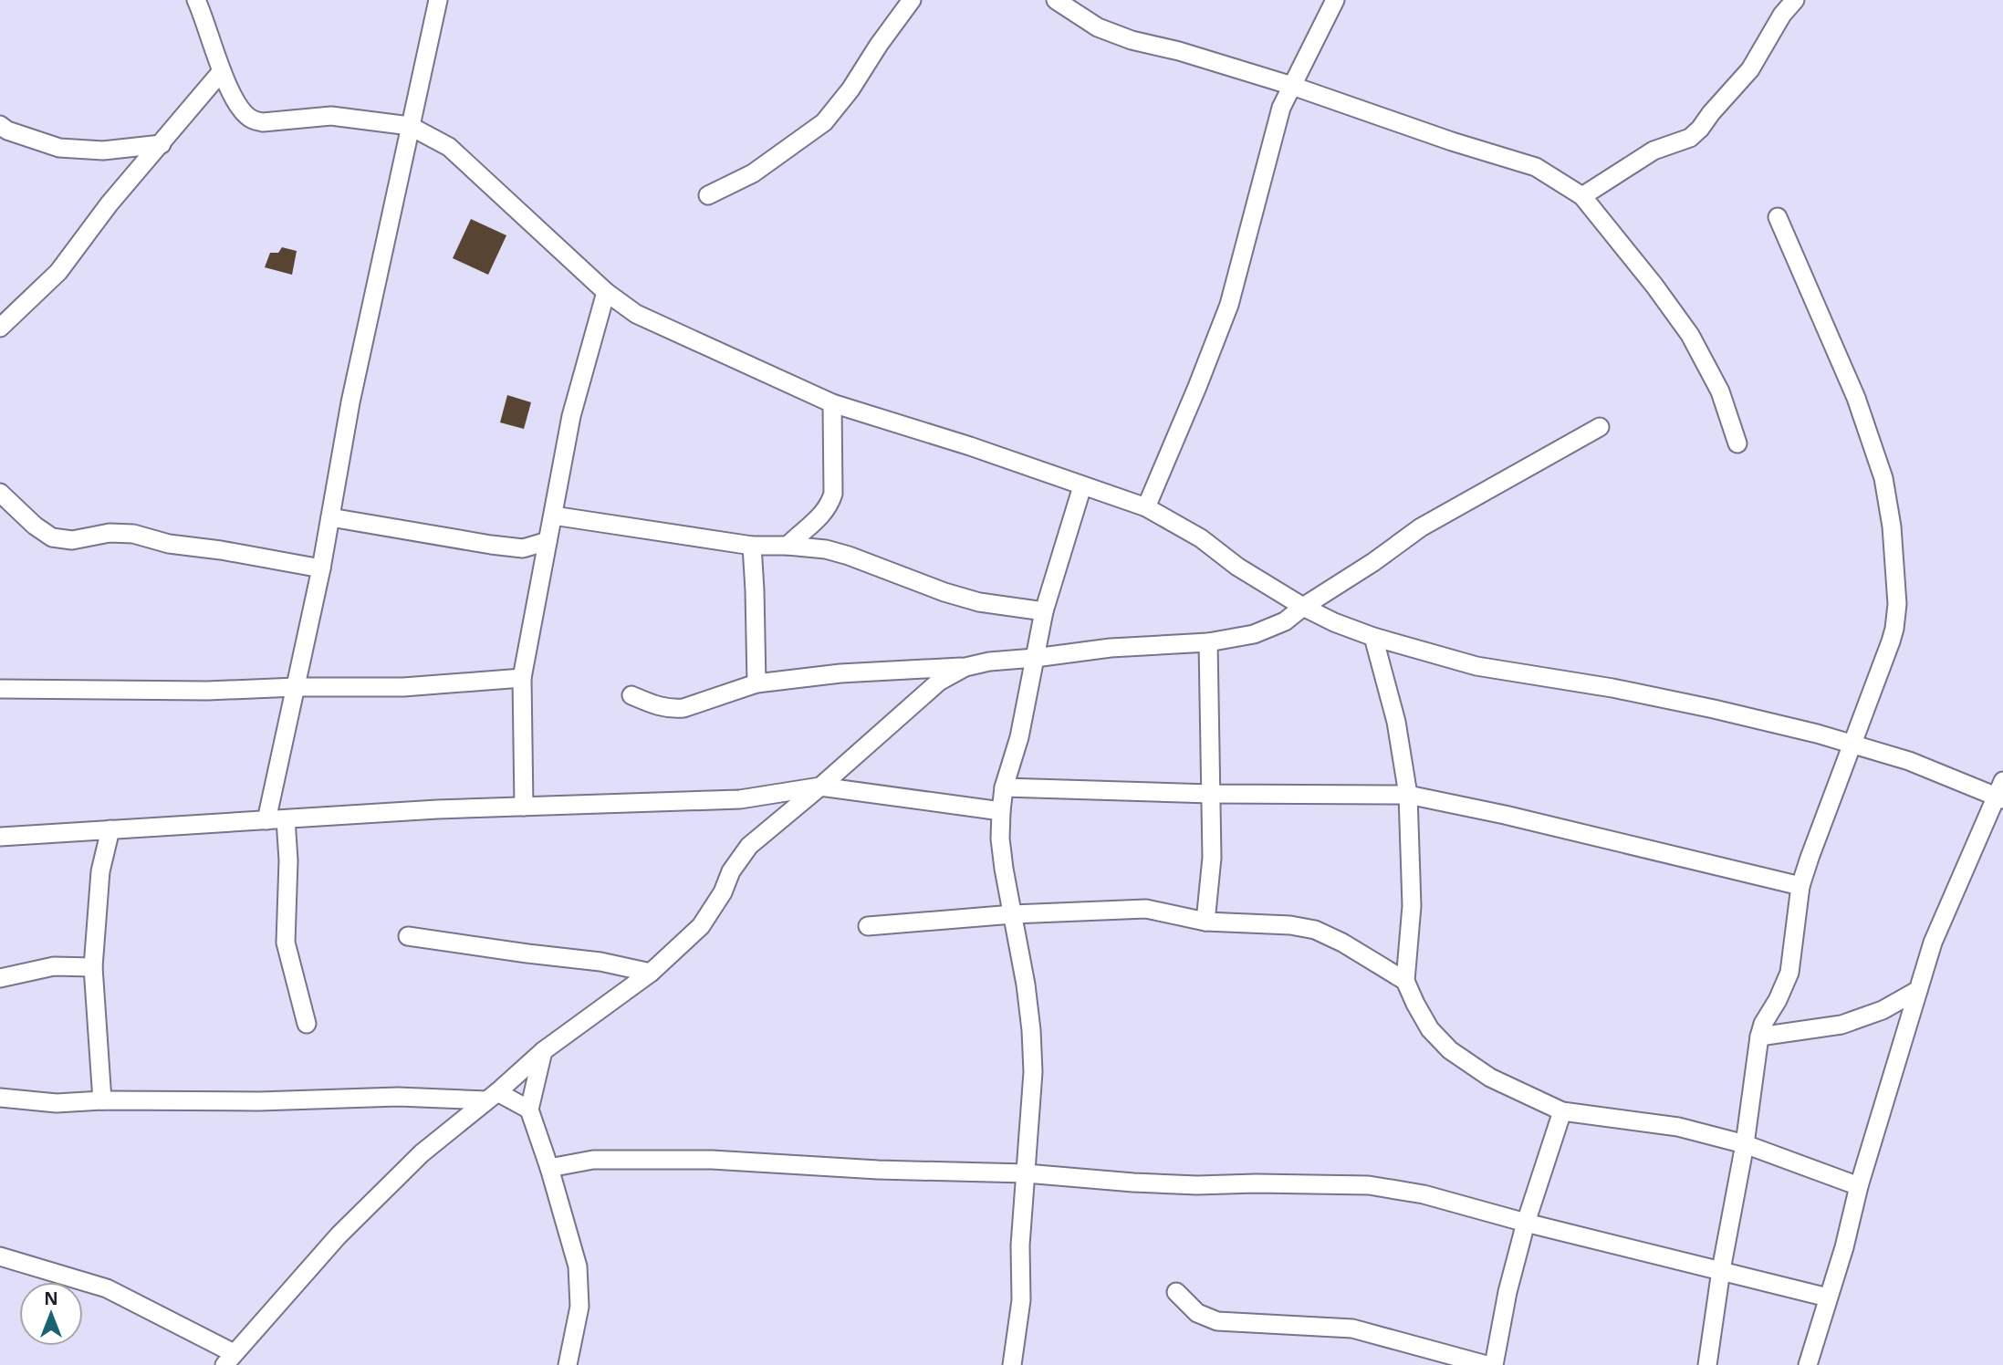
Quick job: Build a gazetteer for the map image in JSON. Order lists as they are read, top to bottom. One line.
{"north":"top"}
